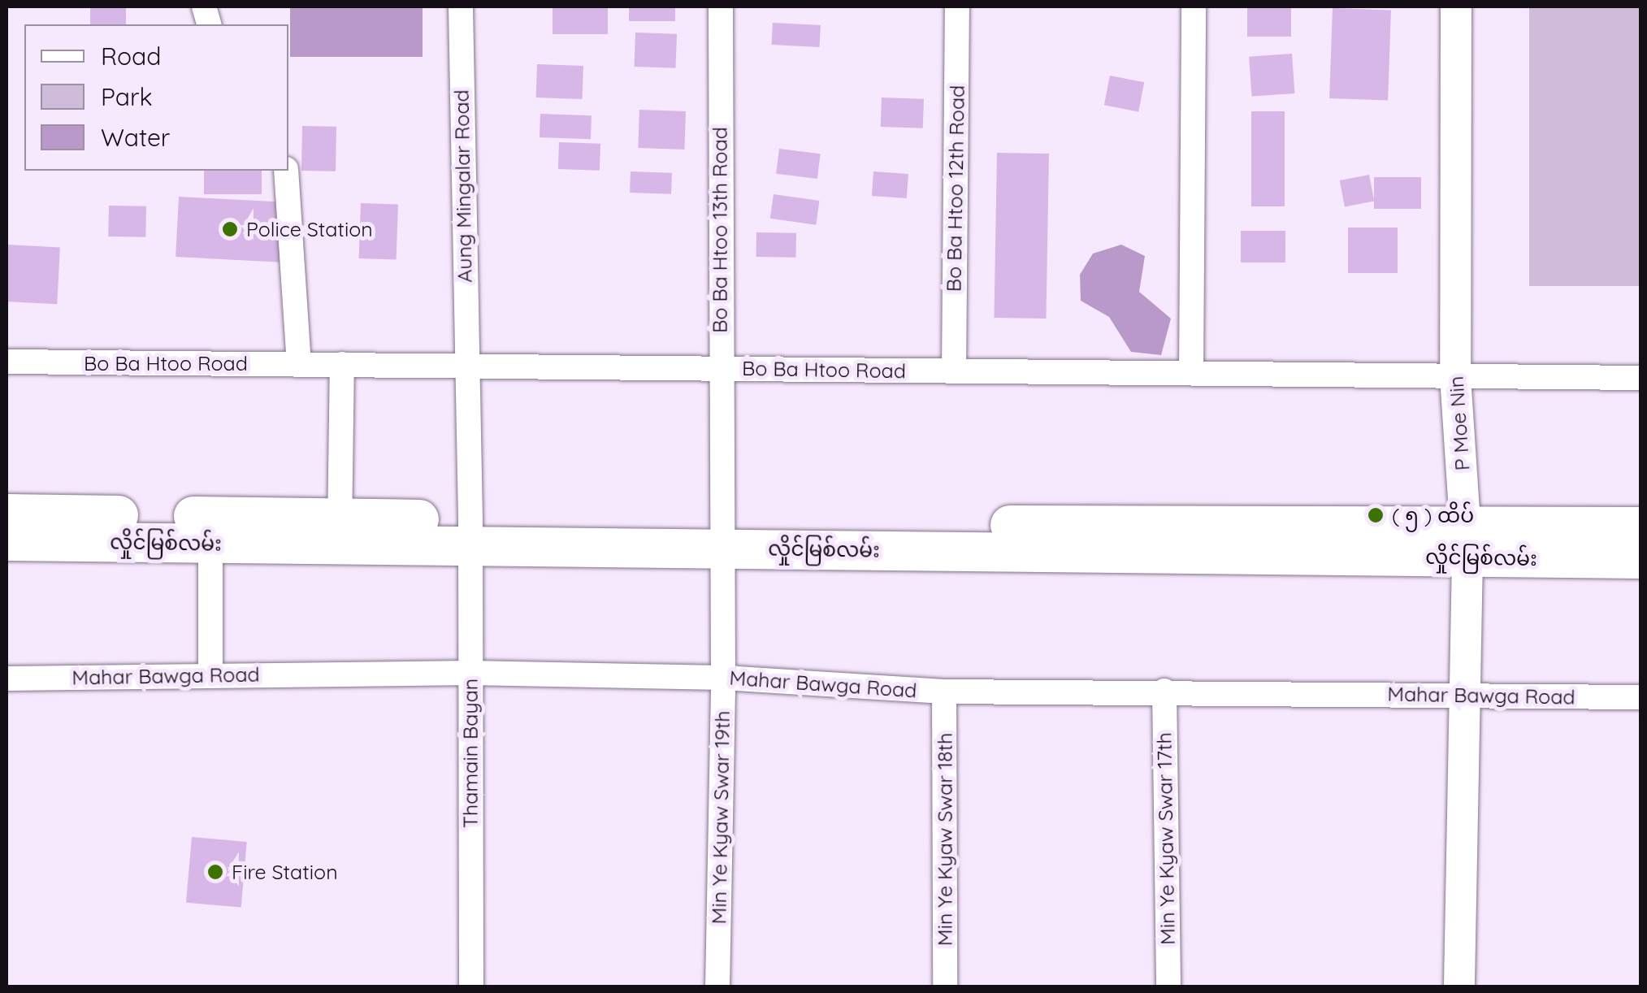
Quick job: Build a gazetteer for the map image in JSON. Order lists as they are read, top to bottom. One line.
{"streets":{"main road":["လှိုင်မြစ်လမ်း"],"street":["Aung Mingalar Road","Bo Ba Htoo 12th Road","Bo Ba Htoo 13th Road","Bo Ba Htoo Road","P Moe Nin","Mahar Bawga Road","Thamain Bayan","Min Ye Kyaw Swar 19th","Min Ye Kyaw Swar 17th","Min Ye Kyaw Swar 18th"]},"crossings":[["Aung Mingalar Road","Bo Ba Htoo Road"],["Aung Mingalar Road","လှိုင်မြစ်လမ်း"],["Aung Mingalar Road","Thamain Bayan"],["Bo Ba Htoo 12th Road","Bo Ba Htoo Road"],["Bo Ba Htoo 13th Road","Bo Ba Htoo Road"],["Bo Ba Htoo 13th Road","လှိုင်မြစ်လမ်း"],["Bo Ba Htoo 13th Road","Min Ye Kyaw Swar 19th"],["Bo Ba Htoo Road","P Moe Nin"],["P Moe Nin","လှိုင်မြစ်လမ်း"],["P Moe Nin","Mahar Bawga Road"],["လှိုင်မြစ်လမ်း","Thamain Bayan"],["လှိုင်မြစ်လမ်း","Min Ye Kyaw Swar 19th"],["Mahar Bawga Road","Thamain Bayan"],["Mahar Bawga Road","Min Ye Kyaw Swar 19th"],["Mahar Bawga Road","Min Ye Kyaw Swar 17th"],["Mahar Bawga Road","Min Ye Kyaw Swar 18th"]],"places":["Police Station","( ၅ ) ထိပ်","Fire Station"],"legend":["Road","Park","Water"]}
